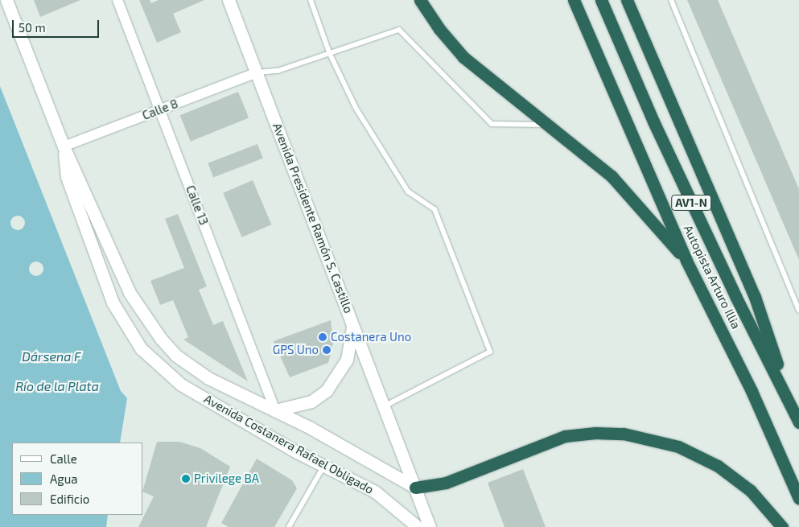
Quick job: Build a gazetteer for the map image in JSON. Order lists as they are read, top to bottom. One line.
{"streets":{"highway":["AV1-N","Autopista Arturo Illia"],"main road":["Avenida Presidente Ramón S. Castillo","Avenida Costanera Rafael Obligado"],"street":["Calle 8","Calle 13"]},"crossings":[["Calle 8","Calle 13"],["Calle 8","Avenida Presidente Ramón S. Castillo"],["Calle 8","Avenida Costanera Rafael Obligado"],["Calle 13","Avenida Costanera Rafael Obligado"],["Avenida Presidente Ramón S. Castillo","Avenida Costanera Rafael Obligado"]],"water":["Dársena F","Río de la Plata"],"places":["Costanera Uno","GPS Uno","Privilege BA"],"legend":["Calle","Agua","Edificio"],"scale_bar":"50 m"}
